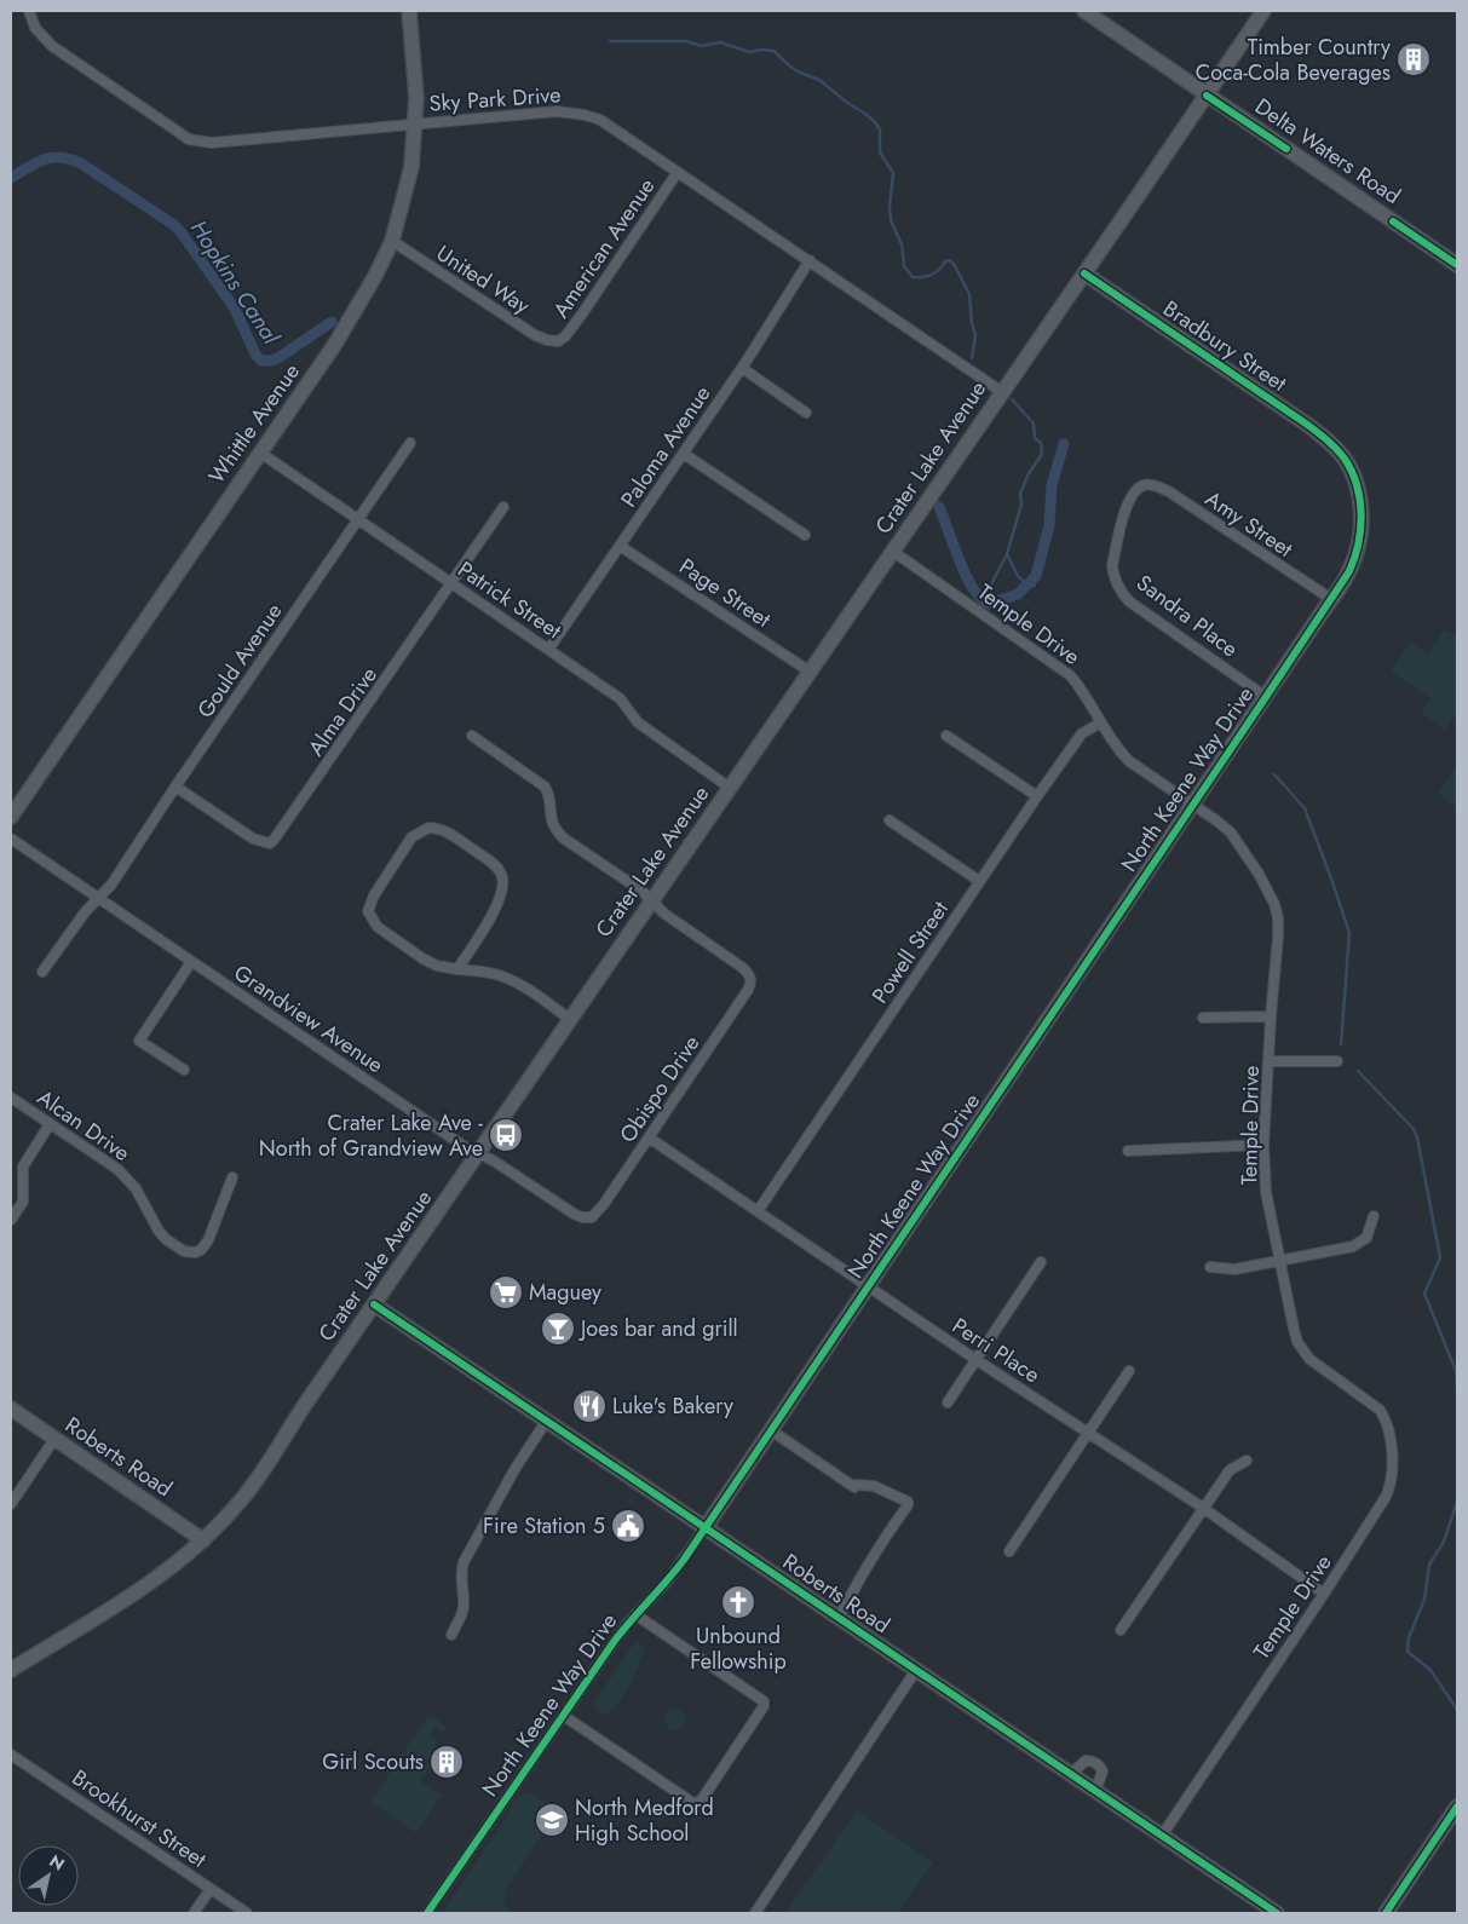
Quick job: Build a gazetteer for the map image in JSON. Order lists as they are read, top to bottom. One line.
{"streets":{"street":["Sky Park Drive","Delta Waters Road","American Avenue","United Way","Bradbury Street","Whittle Avenue","Paloma Avenue","Crater Lake Avenue","Amy Street","Page Street","Patrick Street","Sandra Place","Temple Drive","Gould Avenue","Alma Drive","North Keene Way Drive","Powell Street","Grandview Avenue","Obispo Drive","Alcan Drive","Perri Place","Roberts Road","Brookhurst Street"]},"crossings":[["Sky Park Drive","American Avenue"],["Sky Park Drive","Whittle Avenue"],["Sky Park Drive","Paloma Avenue"],["Sky Park Drive","Crater Lake Avenue"],["Delta Waters Road","Crater Lake Avenue"],["American Avenue","United Way"],["United Way","Whittle Avenue"],["Bradbury Street","Crater Lake Avenue"],["Bradbury Street","North Keene Way Drive"],["Whittle Avenue","Patrick Street"],["Paloma Avenue","Page Street"],["Paloma Avenue","Patrick Street"],["Crater Lake Avenue","Page Street"],["Crater Lake Avenue","Patrick Street"],["Crater Lake Avenue","Temple Drive"],["Crater Lake Avenue","Grandview Avenue"],["Crater Lake Avenue","Obispo Drive"],["Crater Lake Avenue","Roberts Road"],["Amy Street","Sandra Place"],["Amy Street","North Keene Way Drive"],["Patrick Street","Gould Avenue"],["Patrick Street","Alma Drive"],["Sandra Place","North Keene Way Drive"],["Temple Drive","North Keene Way Drive"],["Temple Drive","Powell Street"],["Temple Drive","Perri Place"],["Temple Drive","Roberts Road"],["Gould Avenue","Alma Drive"],["Gould Avenue","Grandview Avenue"],["North Keene Way Drive","Perri Place"],["North Keene Way Drive","Roberts Road"],["Powell Street","Perri Place"],["Grandview Avenue","Obispo Drive"],["Obispo Drive","Perri Place"]],"water":["Hopkins Canal"],"places":{"building":["Timber Country Coca-Cola Beverages","Girl Scouts"],"bus stop":["Crater Lake Ave - North of Grandview Ave"],"supermarket":["Maguey"],"bar":["Joes bar and grill"],"restaurant":["Luke's Bakery"],"public building":["Fire Station 5"],"church":["Unbound Fellowship"],"school or university":["North Medford High School"]},"north":"top right"}
